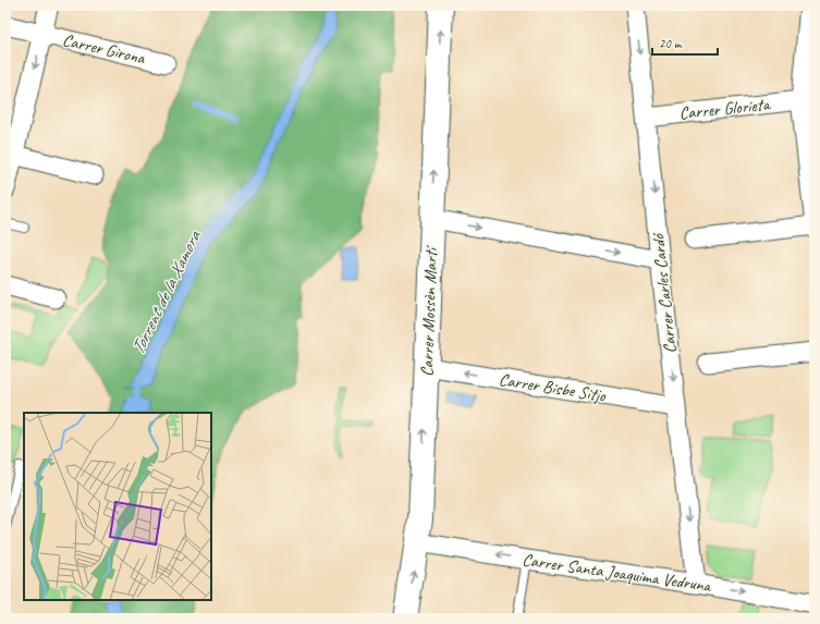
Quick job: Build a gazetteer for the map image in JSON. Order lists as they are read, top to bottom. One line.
{"streets":{"street":["Carrer Girona","Carrer Glorieta","Carrer Carles Cardó","Carrer Mossèn Martí","Carrer Bisbe Sitjo","Carrer Santa Joaquima Vedruna"]},"crossings":[["Carrer Glorieta","Carrer Carles Cardó"],["Carrer Carles Cardó","Carrer Bisbe Sitjo"],["Carrer Carles Cardó","Carrer Santa Joaquima Vedruna"],["Carrer Mossèn Martí","Carrer Bisbe Sitjo"],["Carrer Mossèn Martí","Carrer Santa Joaquima Vedruna"]],"one_way":["Carrer Carles Cardó","Carrer Mossèn Martí"],"water":["Torrent de la Xamora"],"scale_bar":"20 m"}
